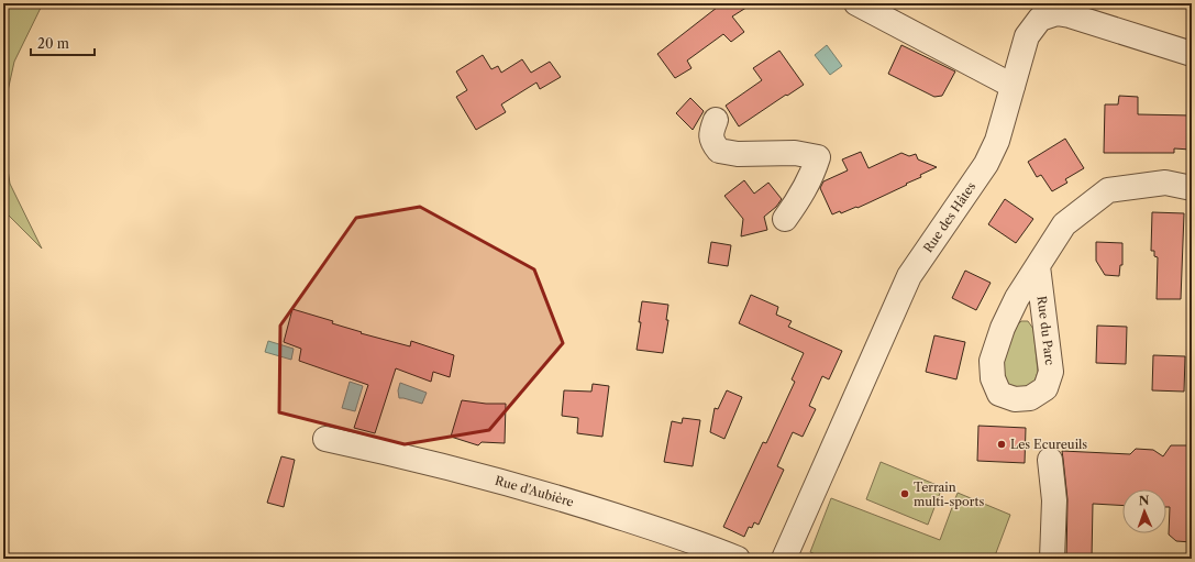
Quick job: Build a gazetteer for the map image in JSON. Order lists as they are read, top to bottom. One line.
{"streets":{"street":["Rue des Hâtes","Rue du Parc","Rue d'Aubière"]},"places":["Les Ecureuils","Terrain multi-sports"],"scale_bar":"20 m","north":"top"}
